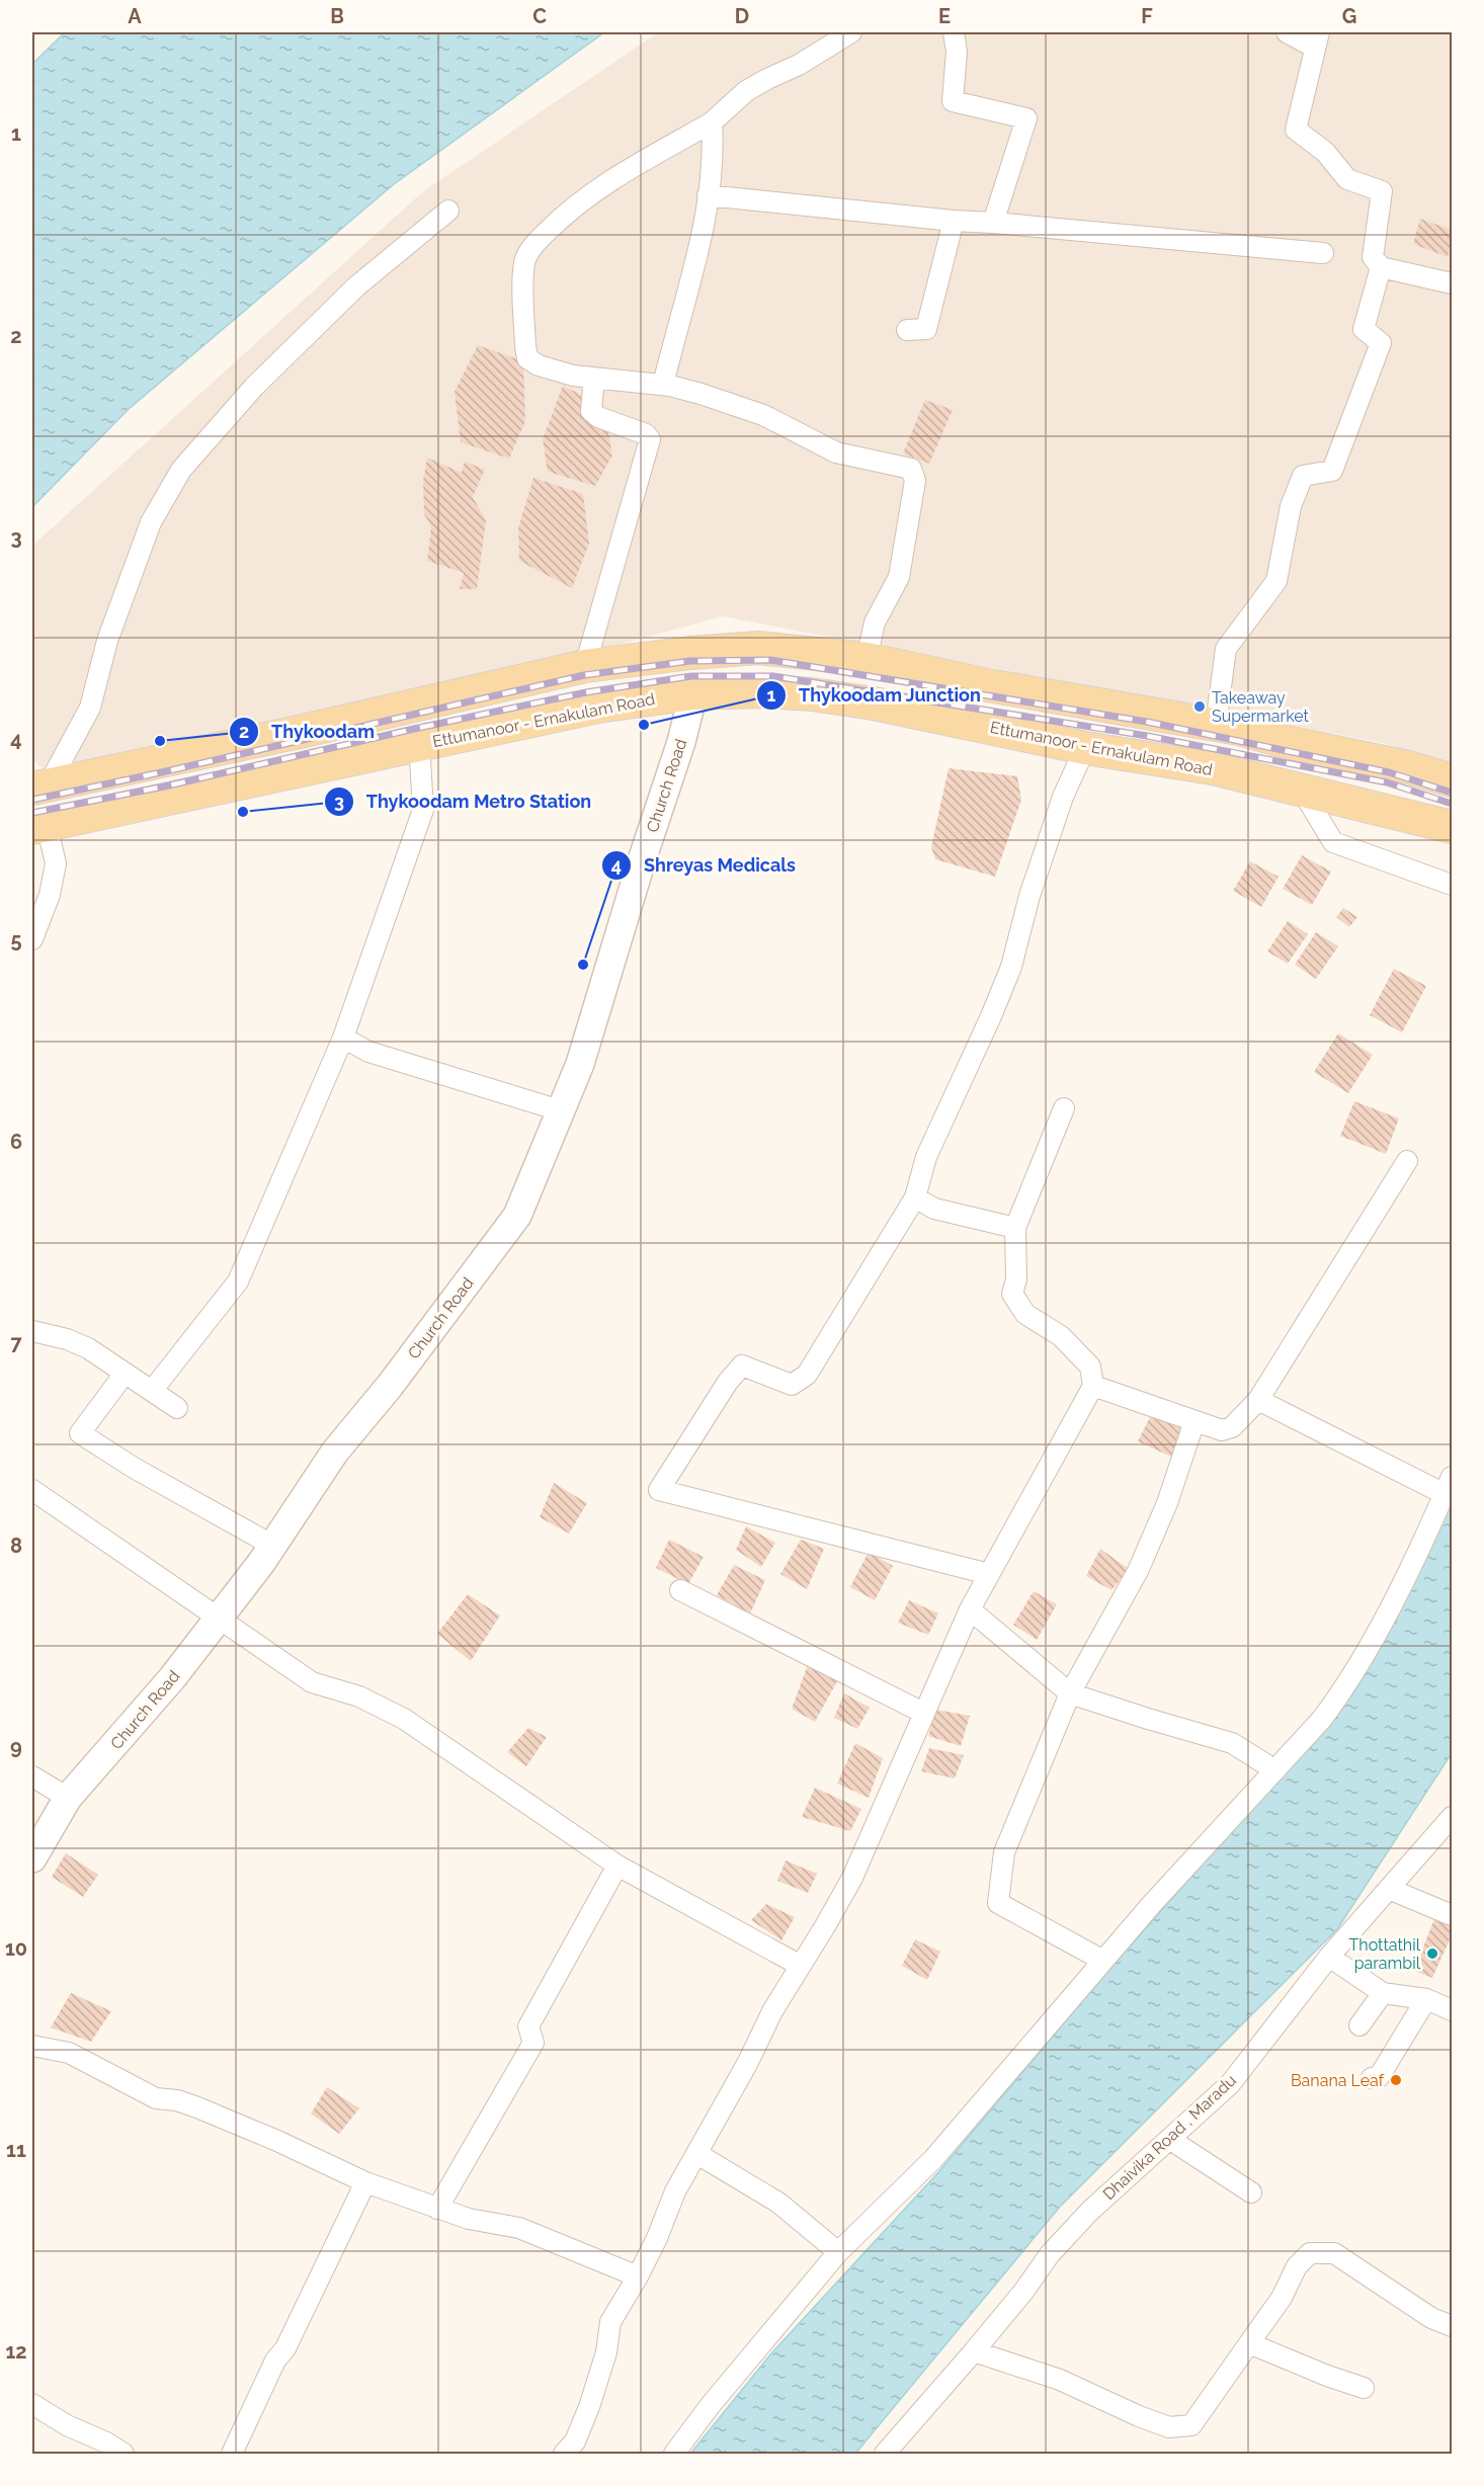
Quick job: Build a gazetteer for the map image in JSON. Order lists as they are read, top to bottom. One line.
{"streets":{"main road":["Ettumanoor - Ernakulam Road"],"street":["Church Road","Dhaivika Road , Maradu"]},"crossings":[["Ettumanoor - Ernakulam Road","Church Road"]],"places":["Takeaway Supermarket","Thykoodam Junction","Thykoodam","Thykoodam Metro Station","Shreyas Medicals","Thottathil parambil","Banana Leaf"],"grid":{"columns":["A","B","C","D","E","F","G"],"rows":["1","2","3","4","5","6","7","8","9","10","11","12"]}}
